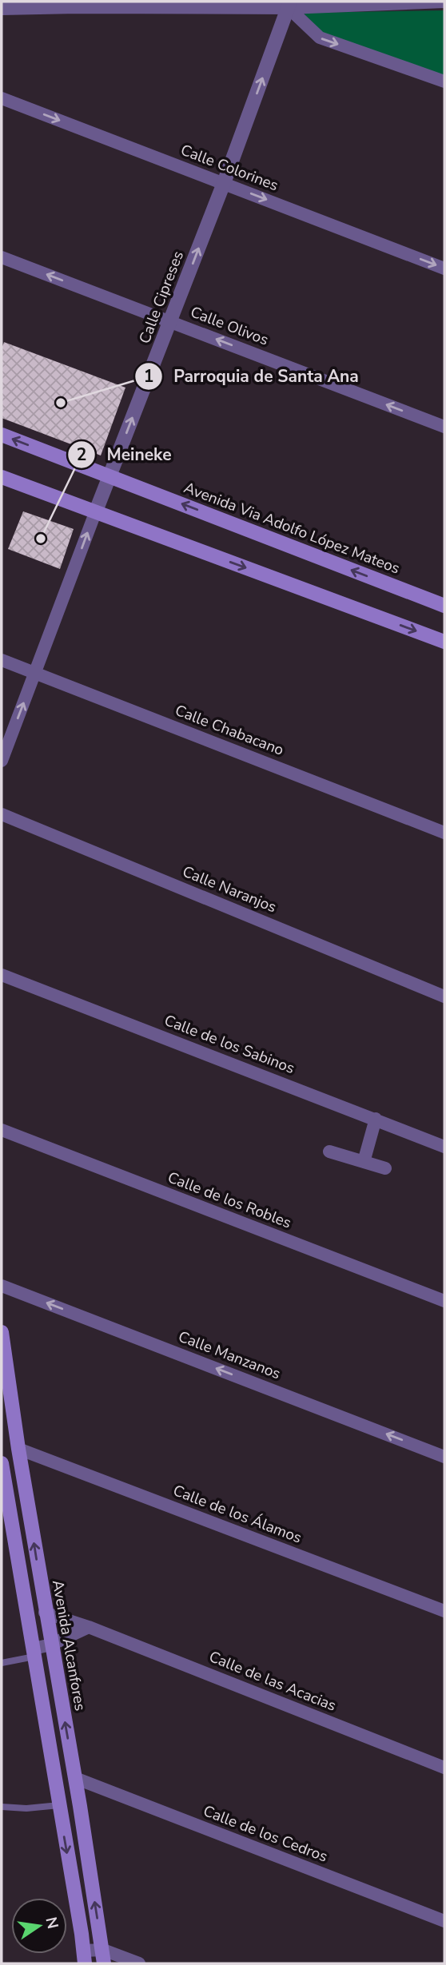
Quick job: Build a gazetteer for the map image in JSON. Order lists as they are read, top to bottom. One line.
{"streets":{"main road":["Avenida Via Adolfo López Mateos","Avenida Alcanfores"],"street":["Calle Colorines","Calle Cipreses","Calle Olivos","Calle Chabacano","Calle Naranjos","Calle de los Sabinos","Calle de los Robles","Calle Manzanos","Calle de los Álamos","Calle de las Acacias","Calle de los Cedros"]},"crossings":[["Calle Colorines","Calle Cipreses"],["Calle Cipreses","Calle Olivos"],["Calle Cipreses","Avenida Via Adolfo López Mateos"],["Calle Cipreses","Calle Chabacano"],["Calle de los Álamos","Avenida Alcanfores"],["Avenida Alcanfores","Calle de las Acacias"],["Avenida Alcanfores","Calle de los Cedros"]],"one_way":["Calle Colorines","Calle Cipreses","Calle Olivos","Calle Manzanos"],"places":["Parroquia de Santa Ana","Meineke"],"north":"right"}
